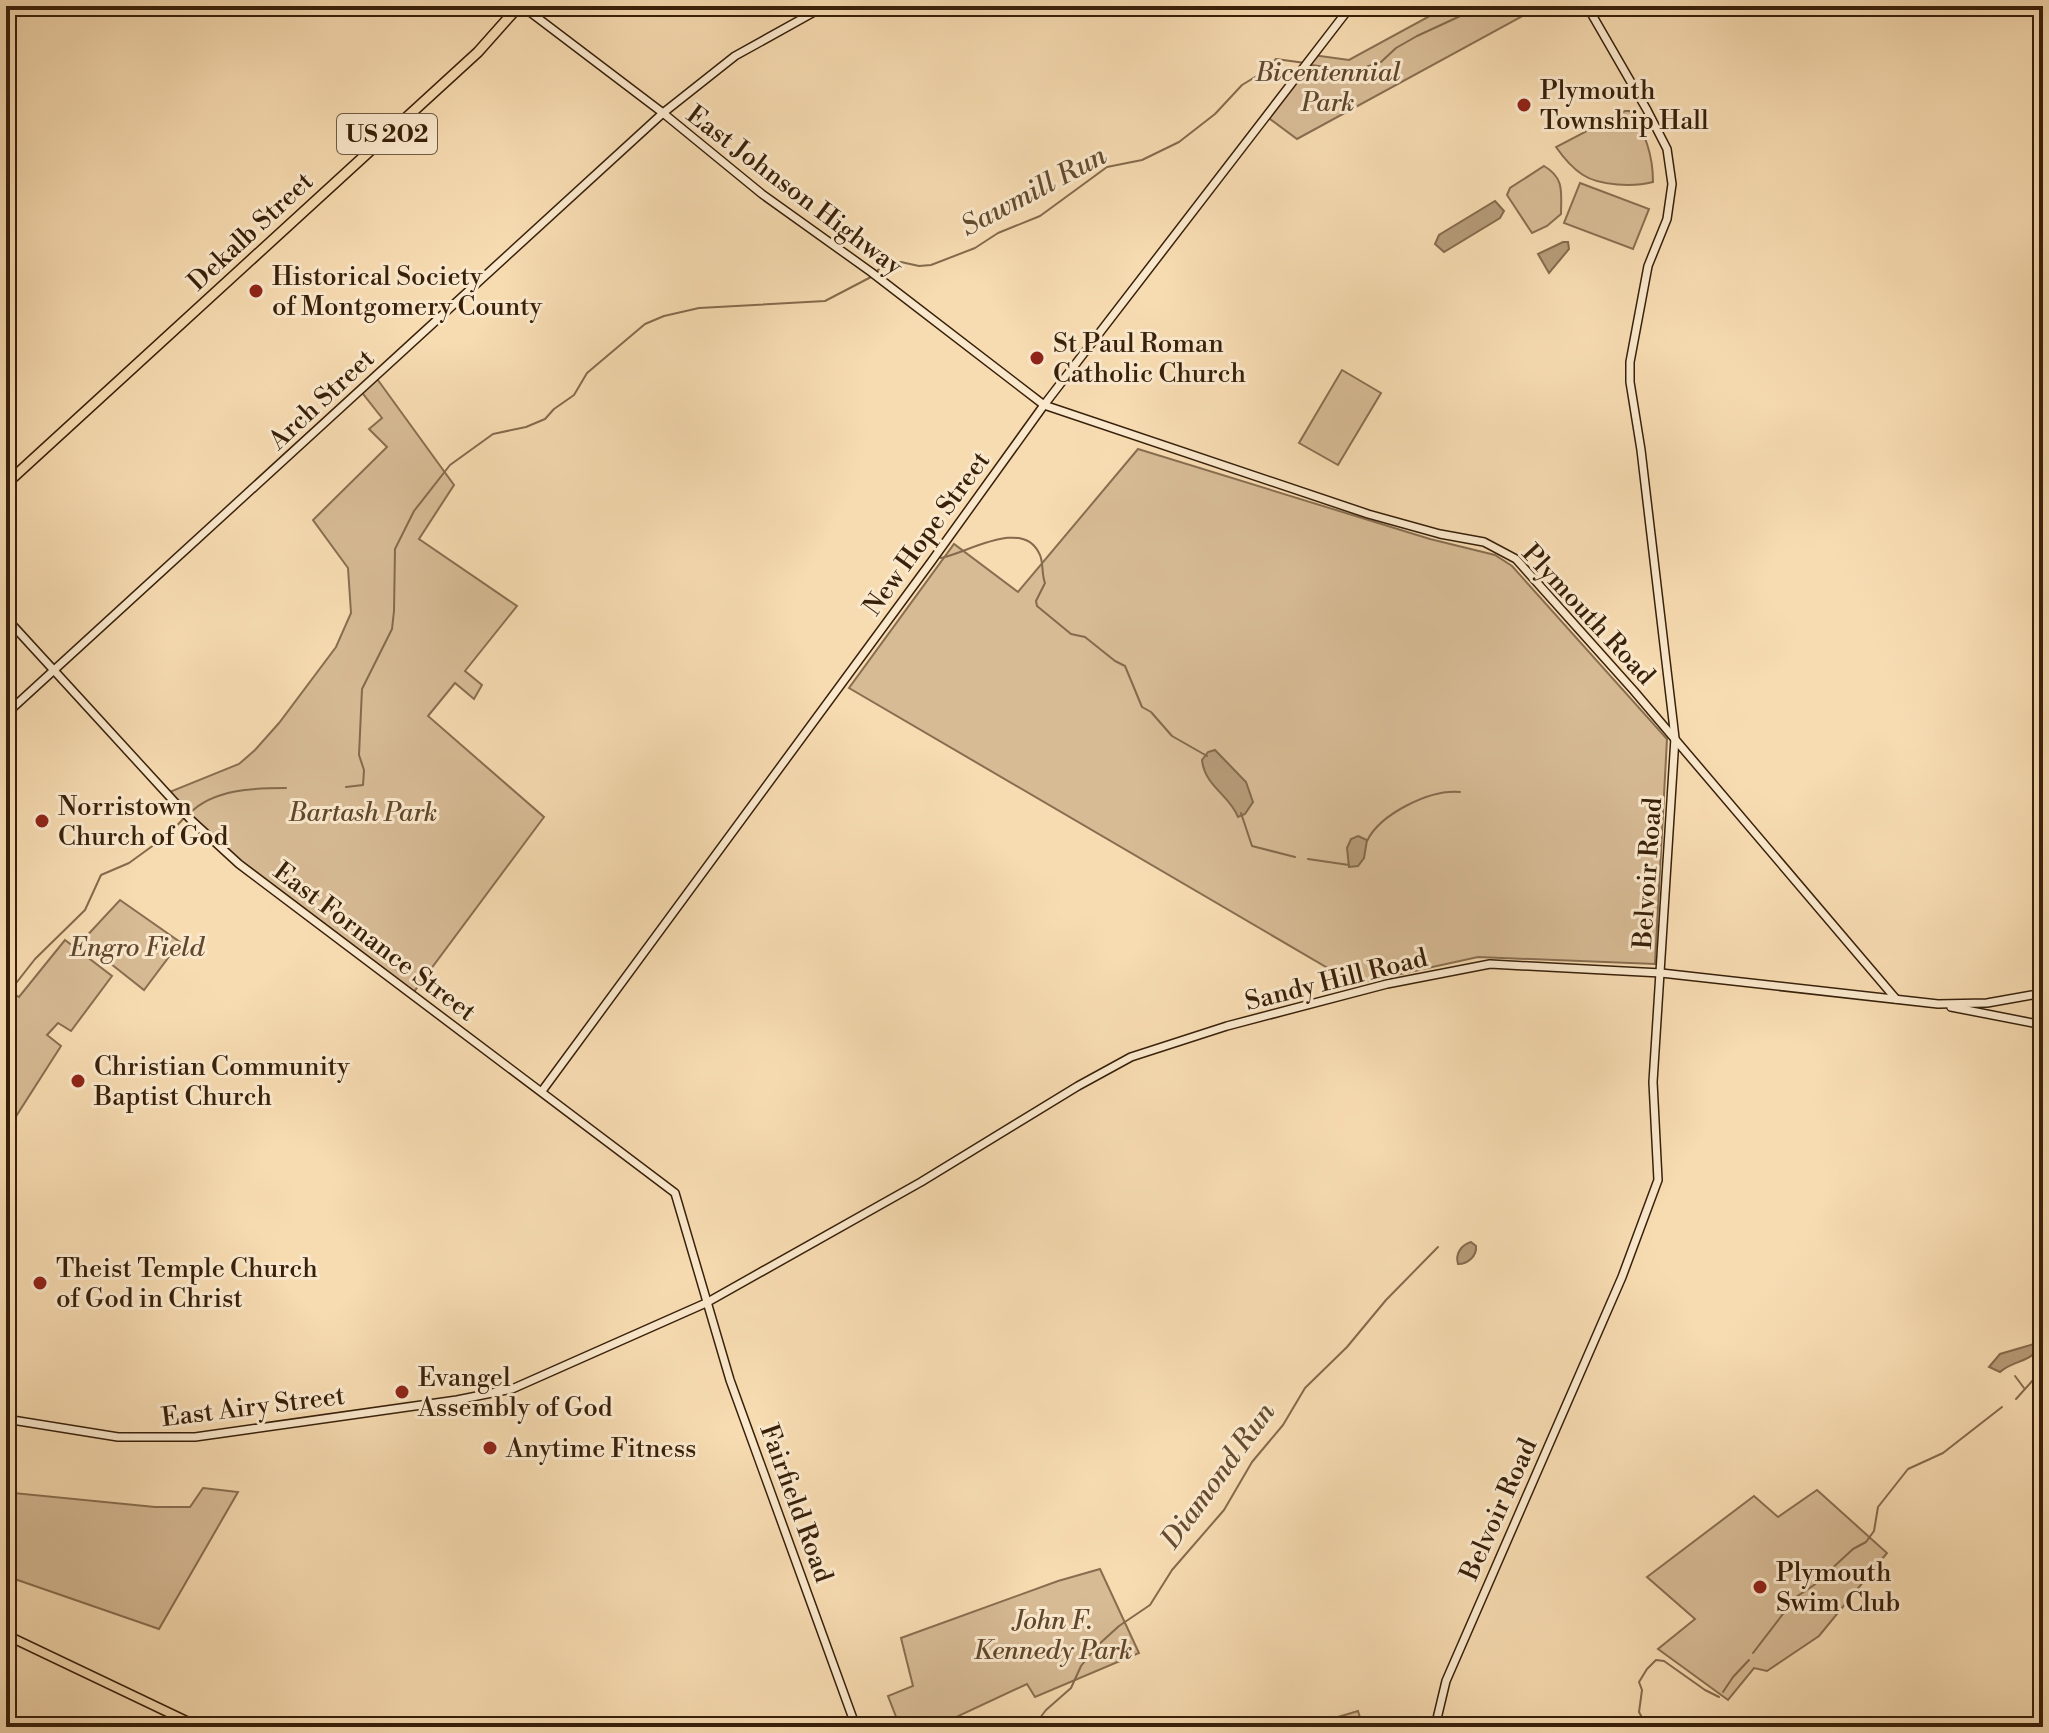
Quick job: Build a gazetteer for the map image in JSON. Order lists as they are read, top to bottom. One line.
{"streets":{"highway":["US 202","Dekalb Street"],"street":["East Johnson Highway","Arch Street","New Hope Street","Plymouth Road","Belvoir Road","East Fornance Street","Sandy Hill Road","East Airy Street","Fairfield Road"]},"crossings":[["East Johnson Highway","Dekalb Street"],["East Johnson Highway","Arch Street"],["East Johnson Highway","New Hope Street"],["East Johnson Highway","Plymouth Road"],["Arch Street","East Fornance Street"],["New Hope Street","Plymouth Road"],["New Hope Street","East Fornance Street"],["Plymouth Road","Belvoir Road"],["Plymouth Road","Sandy Hill Road"],["Belvoir Road","Sandy Hill Road"],["East Fornance Street","Fairfield Road"],["Sandy Hill Road","East Airy Street"],["Sandy Hill Road","Fairfield Road"]],"water":["Sawmill Run","Diamond Run"],"parks":["Bicentennial Park","Bartash Park","Engro Field","John F. Kennedy Park"],"places":["Plymouth Township Hall","Historical Society of Montgomery County","St Paul Roman Catholic Church","Norristown Church of God","Christian Community Baptist Church","Theist Temple Church of God in Christ","Evangel Assembly of God","Anytime Fitness","Plymouth Swim Club"]}
